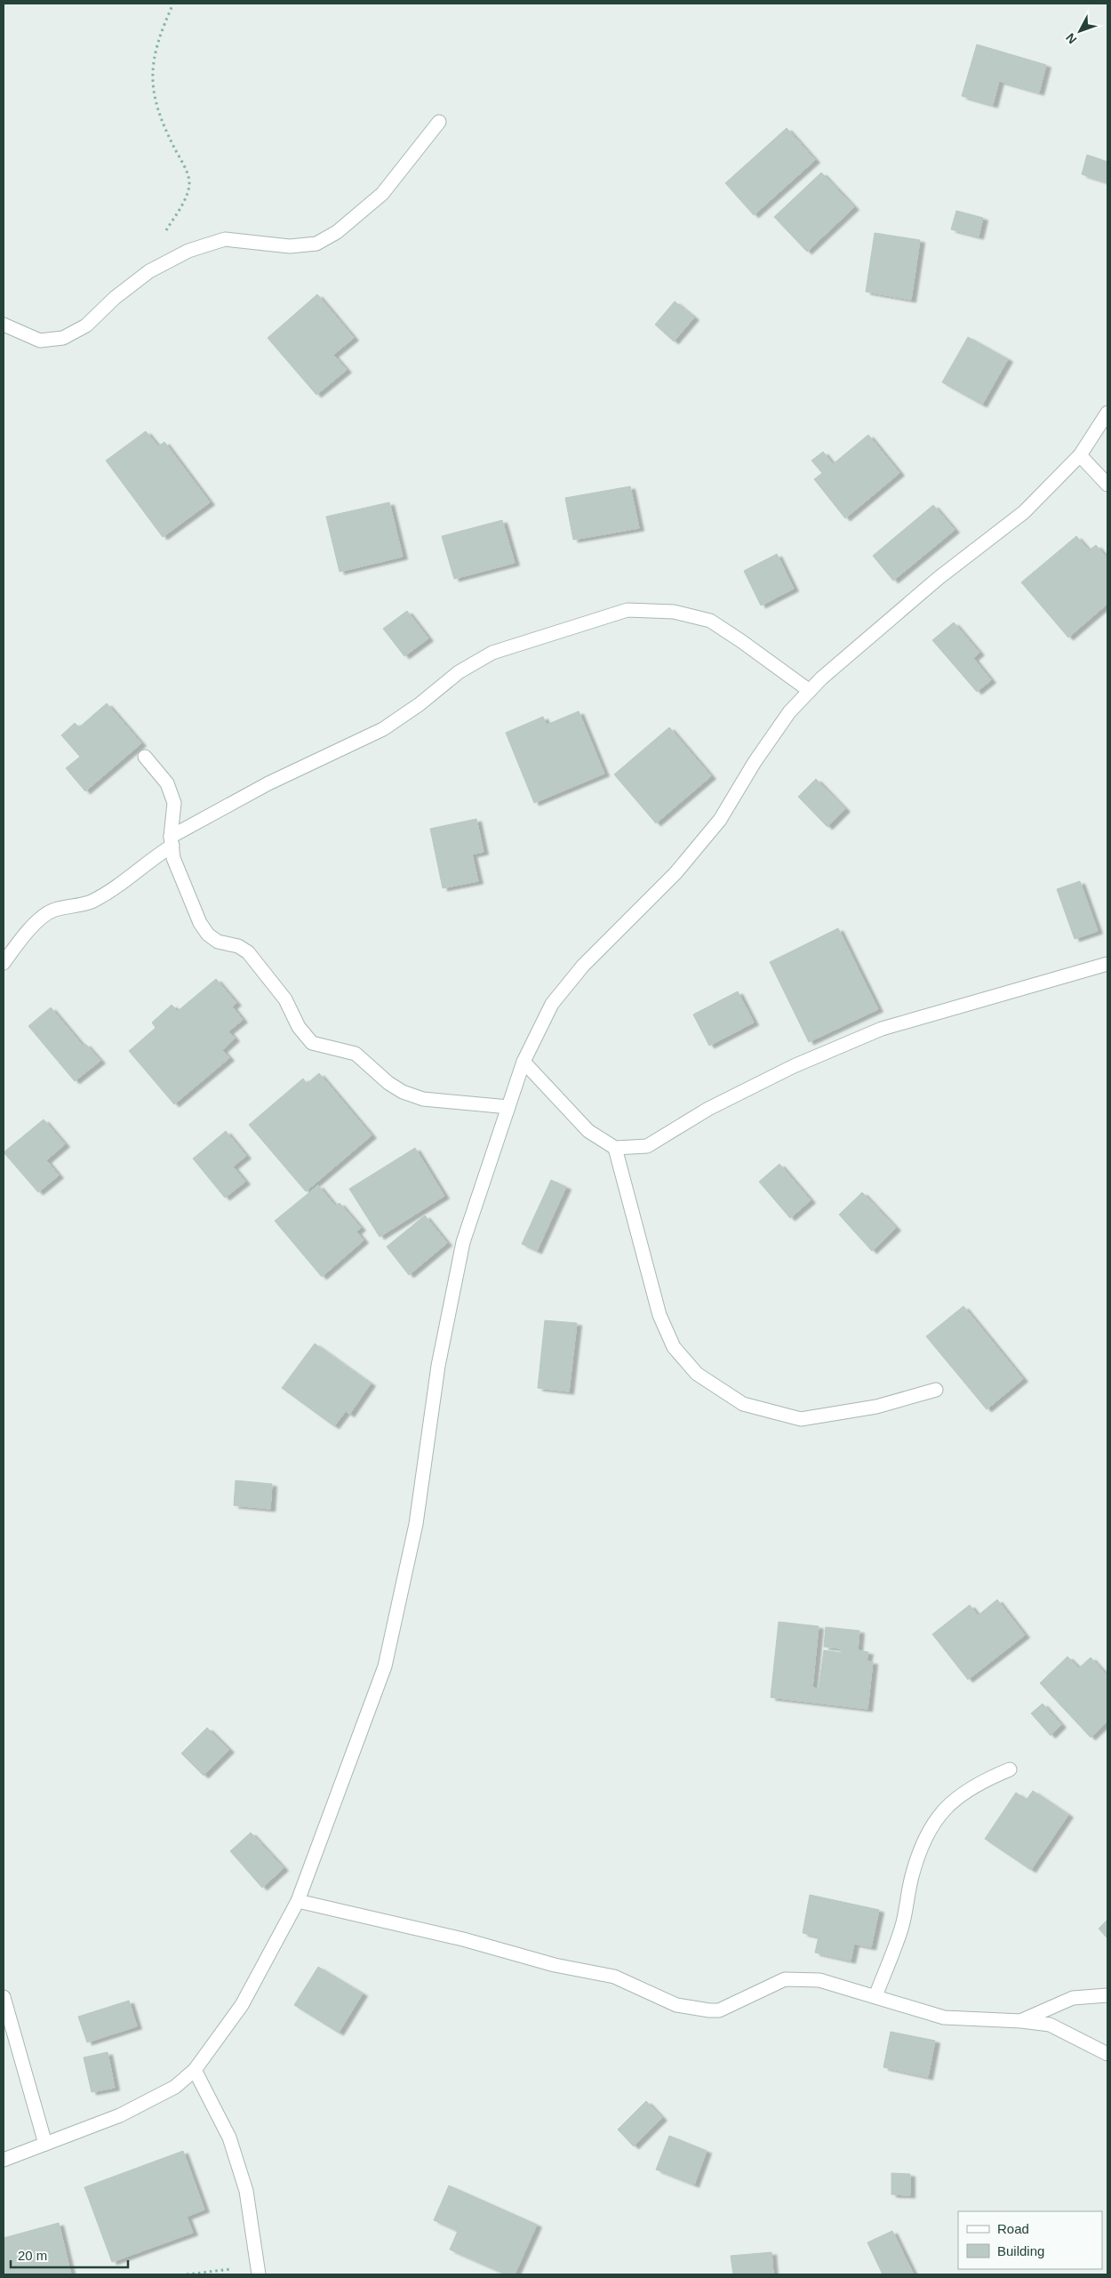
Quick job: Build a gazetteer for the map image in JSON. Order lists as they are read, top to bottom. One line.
{"legend":["Road","Building"],"scale_bar":"20 m","north":"bottom left"}
